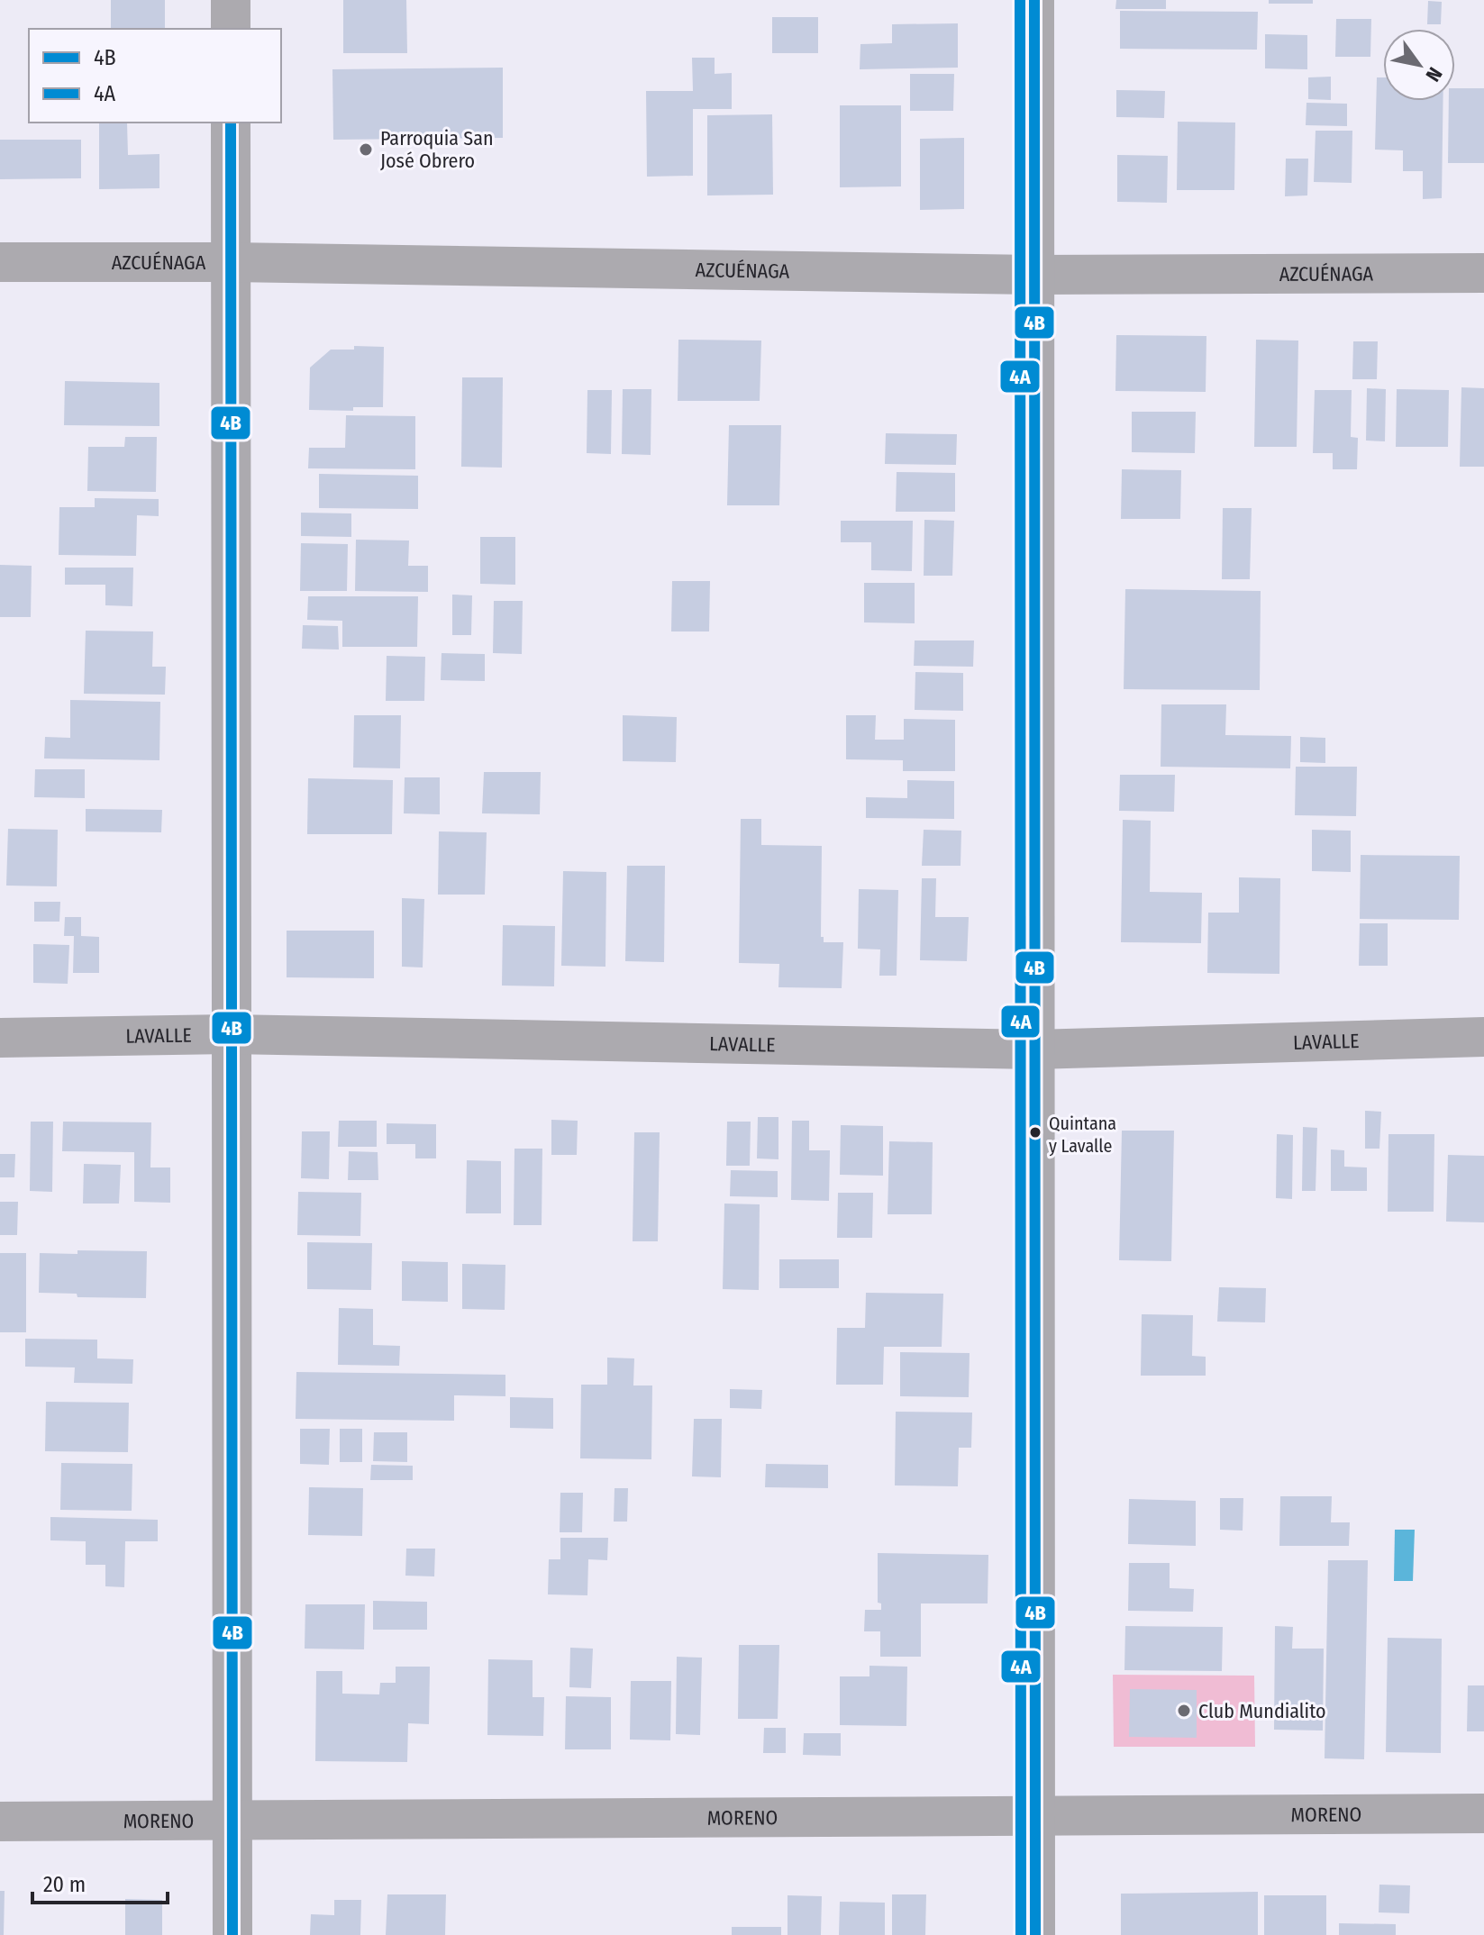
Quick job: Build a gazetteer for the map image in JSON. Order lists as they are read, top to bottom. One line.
{"streets":{"street":["AZCUÉNAGA","LAVALLE","MORENO"]},"places":["Parroquia San José Obrero","Quintana y Lavalle","Club Mundialito"],"lines":["transit line 4B","transit line 4A"],"legend":["4B","4A"],"scale_bar":"20 m","north":"bottom right"}
